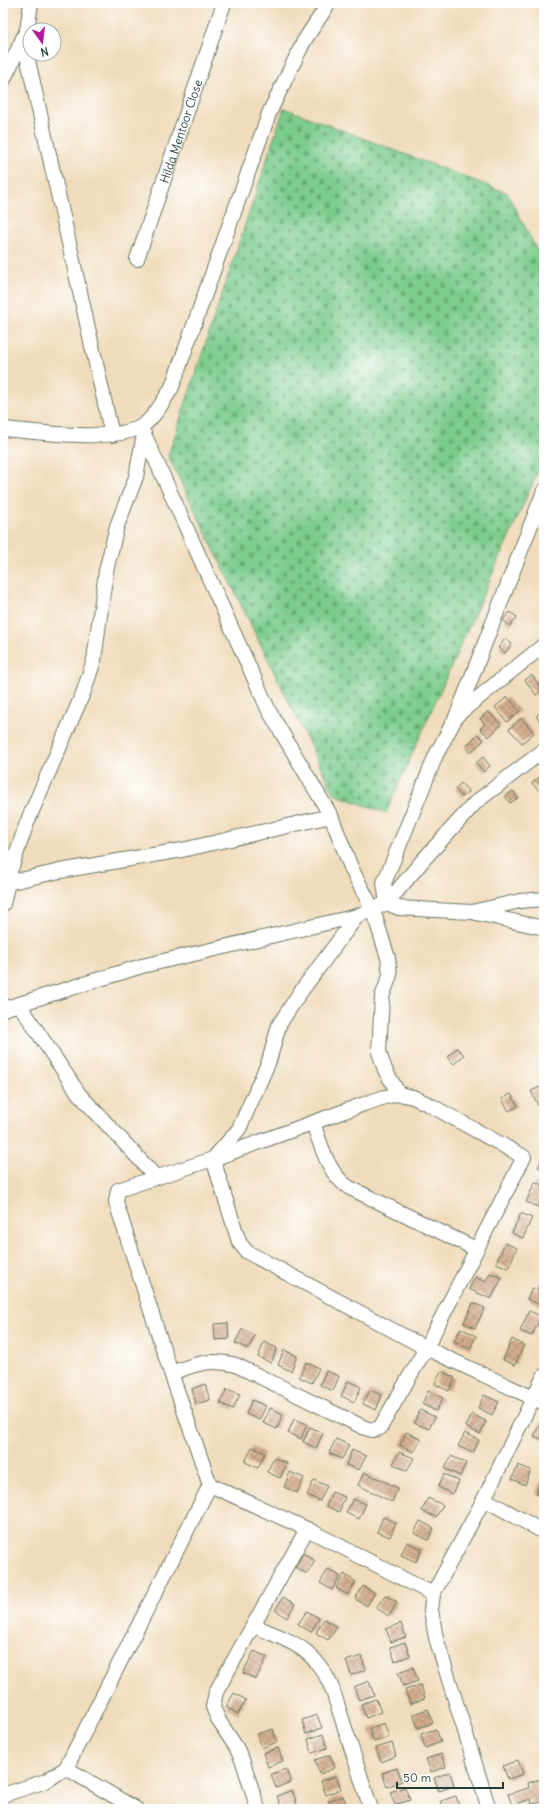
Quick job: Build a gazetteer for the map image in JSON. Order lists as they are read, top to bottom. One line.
{"streets":{"street":["Hilda Mentoor Close"]},"scale_bar":"50 m","north":"bottom"}
